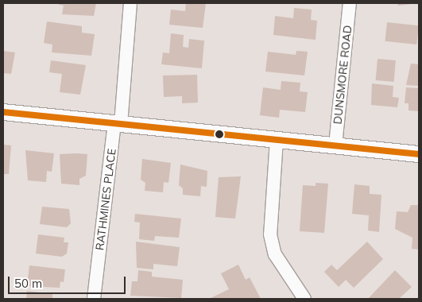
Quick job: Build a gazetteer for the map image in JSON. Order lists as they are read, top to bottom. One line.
{"streets":{"street":["DUNSMORE ROAD","RATHMINES PLACE"]},"scale_bar":"50 m"}
